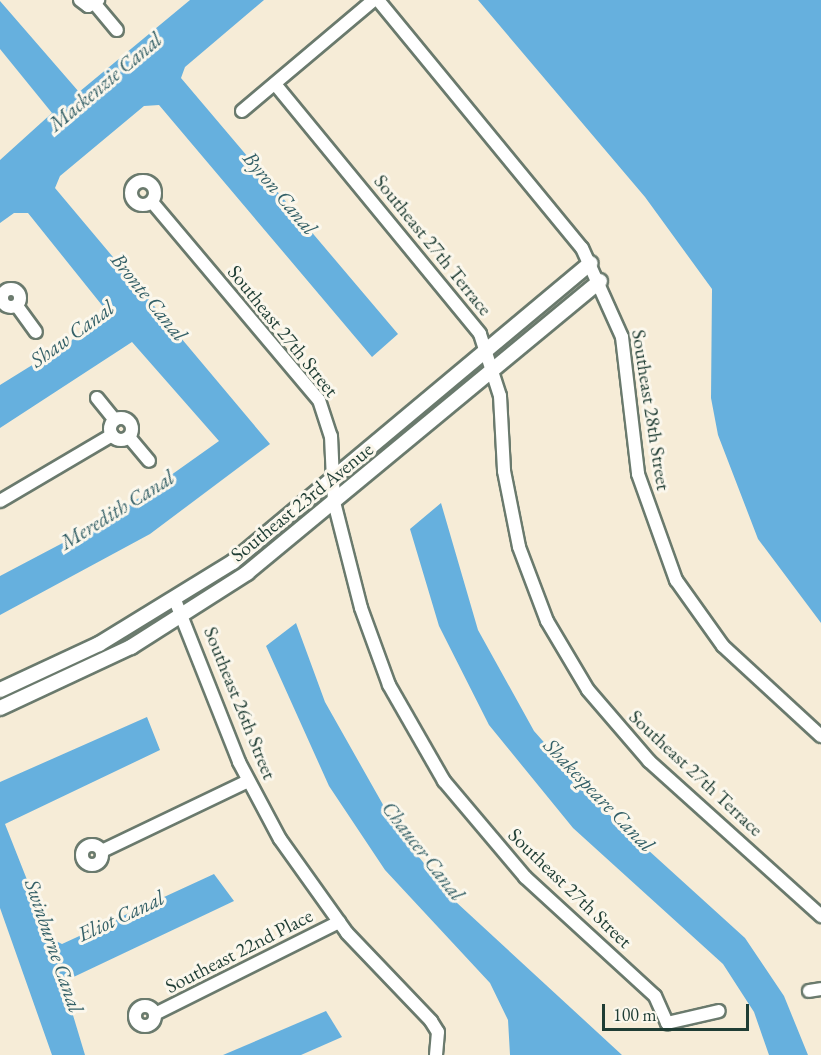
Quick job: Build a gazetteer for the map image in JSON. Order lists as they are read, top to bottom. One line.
{"streets":{"street":["Southeast 27th Terrace","Southeast 27th Street","Southeast 28th Street","Southeast 23rd Avenue","Southeast 26th Street","Southeast 22nd Place"]},"crossings":[["Southeast 27th Terrace","Southeast 23rd Avenue"],["Southeast 27th Street","Southeast 23rd Avenue"],["Southeast 28th Street","Southeast 23rd Avenue"],["Southeast 23rd Avenue","Southeast 26th Street"],["Southeast 26th Street","Southeast 22nd Place"]],"water":["Mackenzie Canal","Byron Canal","Bronte Canal","Shaw Canal","Meredith Canal","Shakespeare Canal","Chaucer Canal","Eliot Canal","Swinburne Canal"],"scale_bar":"100 m"}
